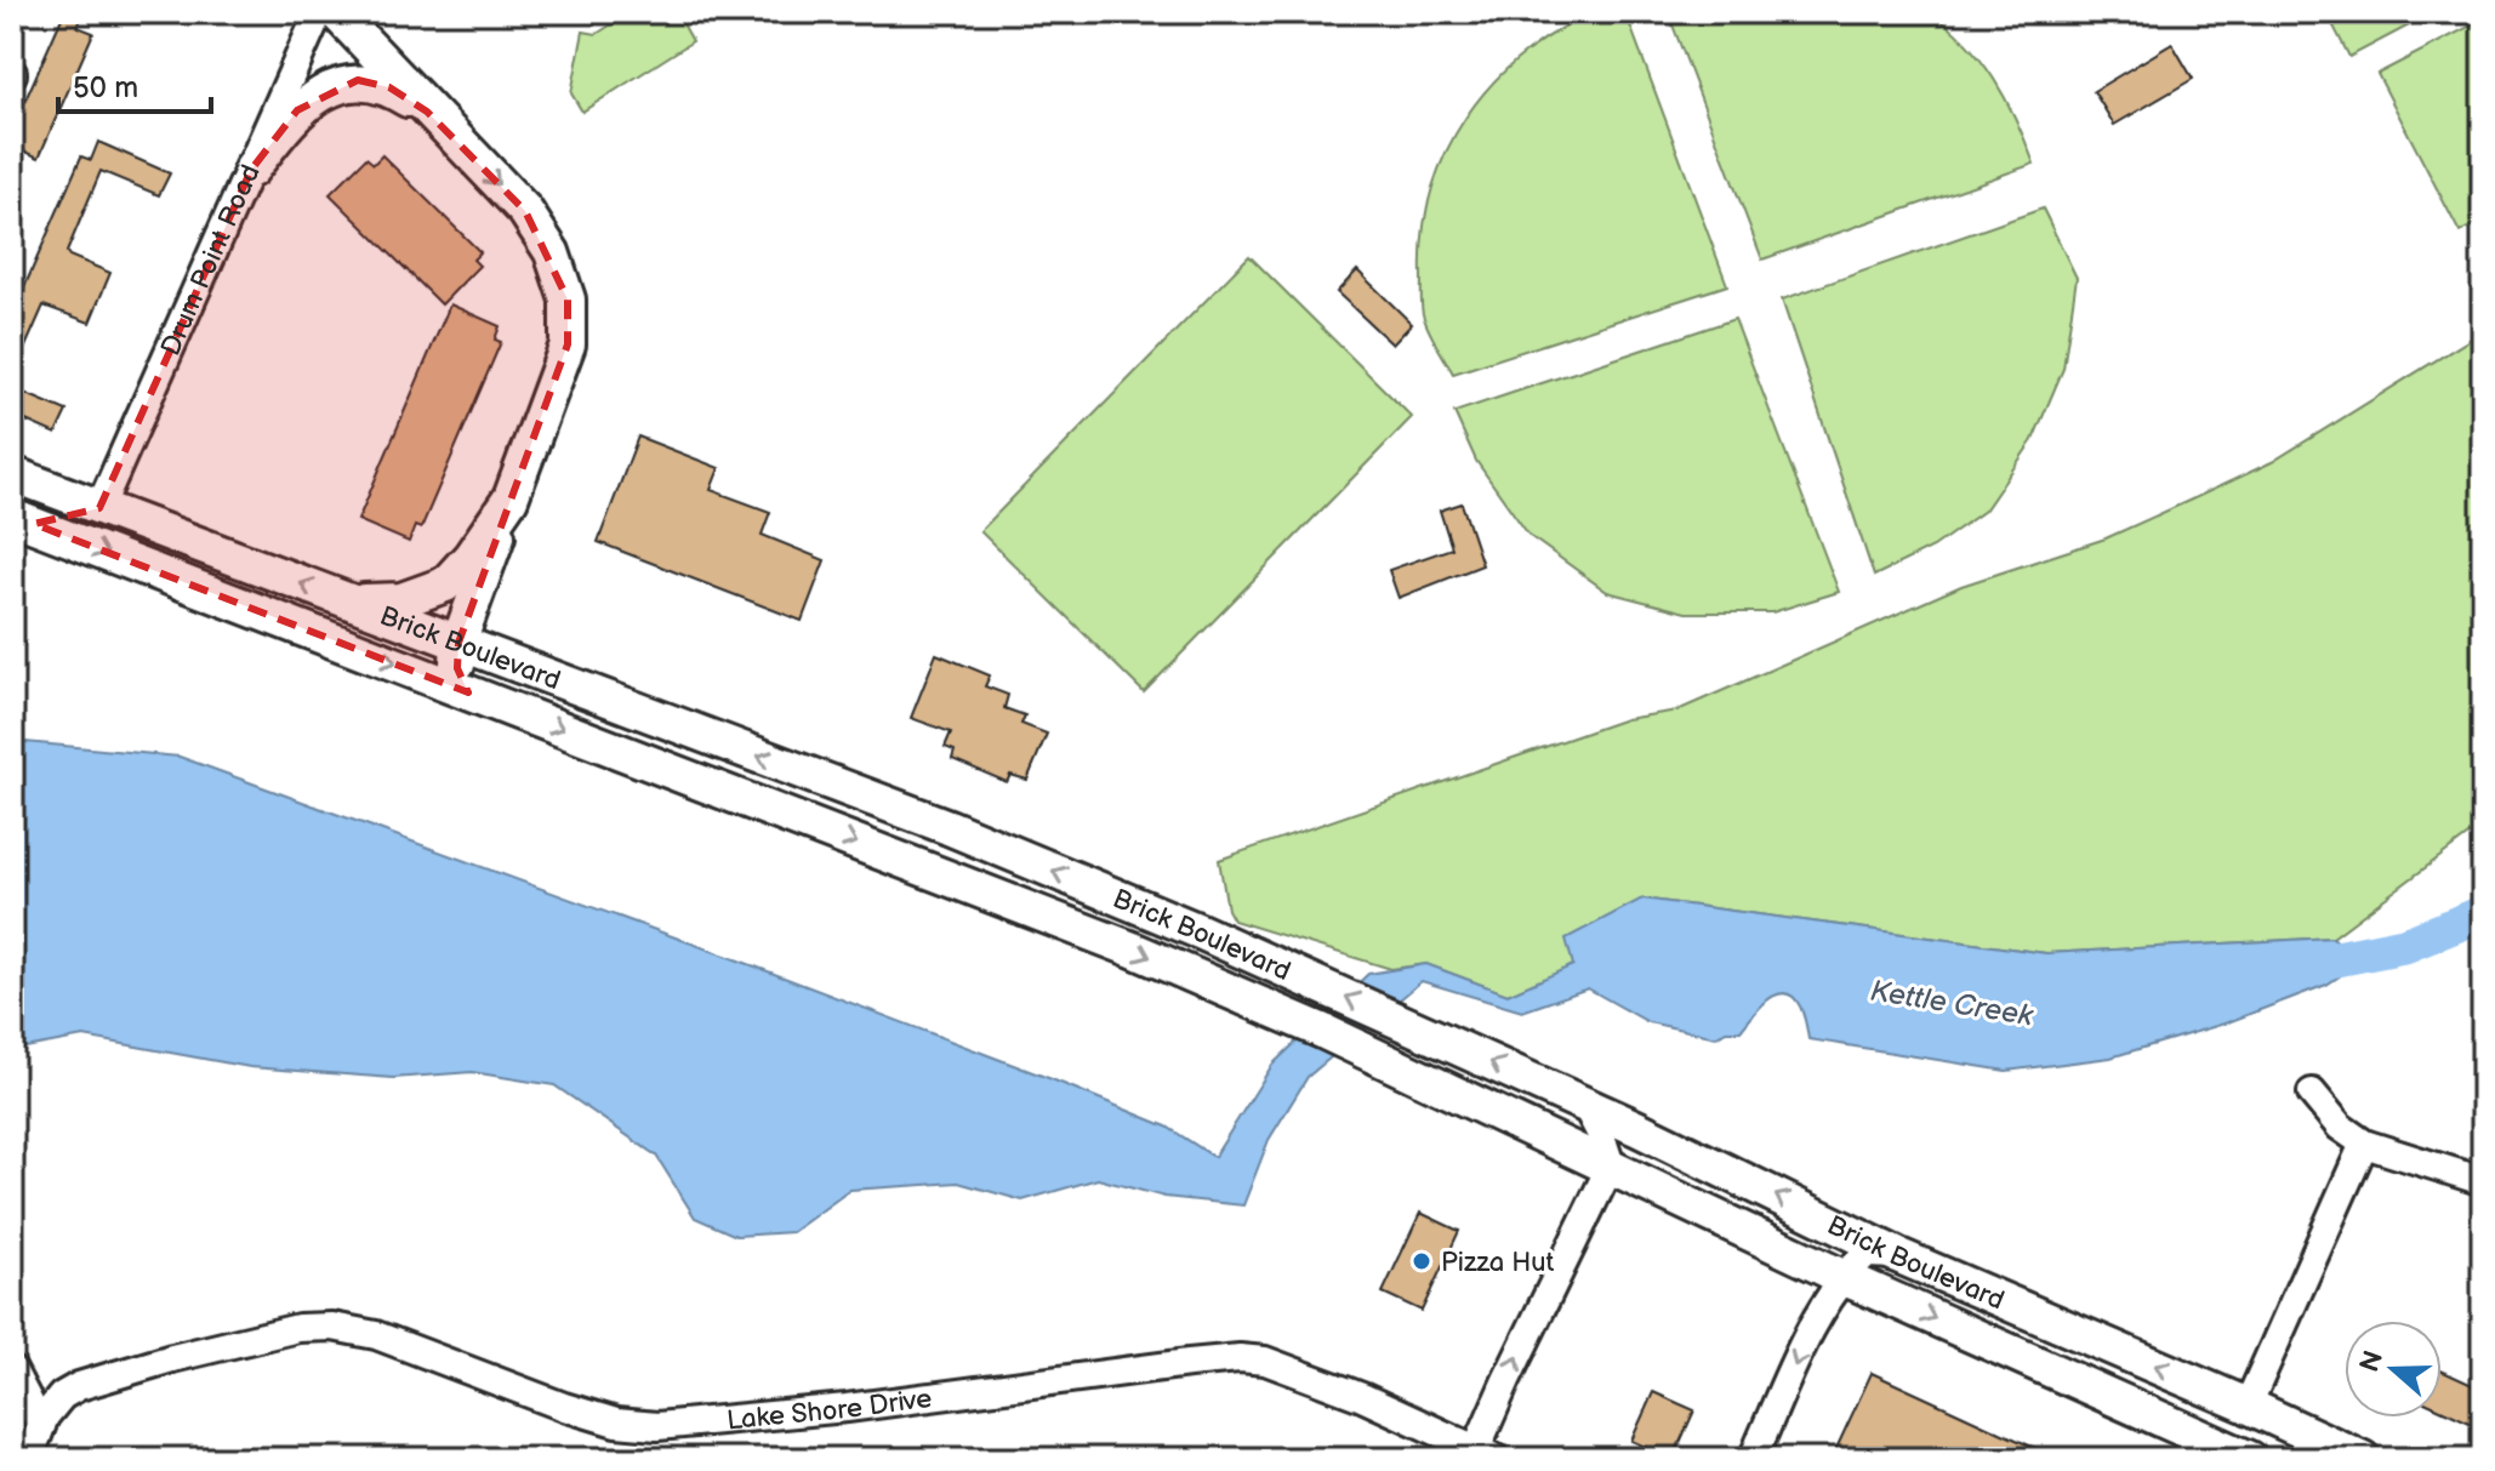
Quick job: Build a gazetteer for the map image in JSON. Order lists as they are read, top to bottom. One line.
{"streets":{"main road":["Brick Boulevard"],"street":["Drum Point Road","Lake Shore Drive"]},"crossings":[["Drum Point Road","Brick Boulevard"]],"water":["Kettle Creek"],"places":["Pizza Hut"],"scale_bar":"50 m","north":"left"}
